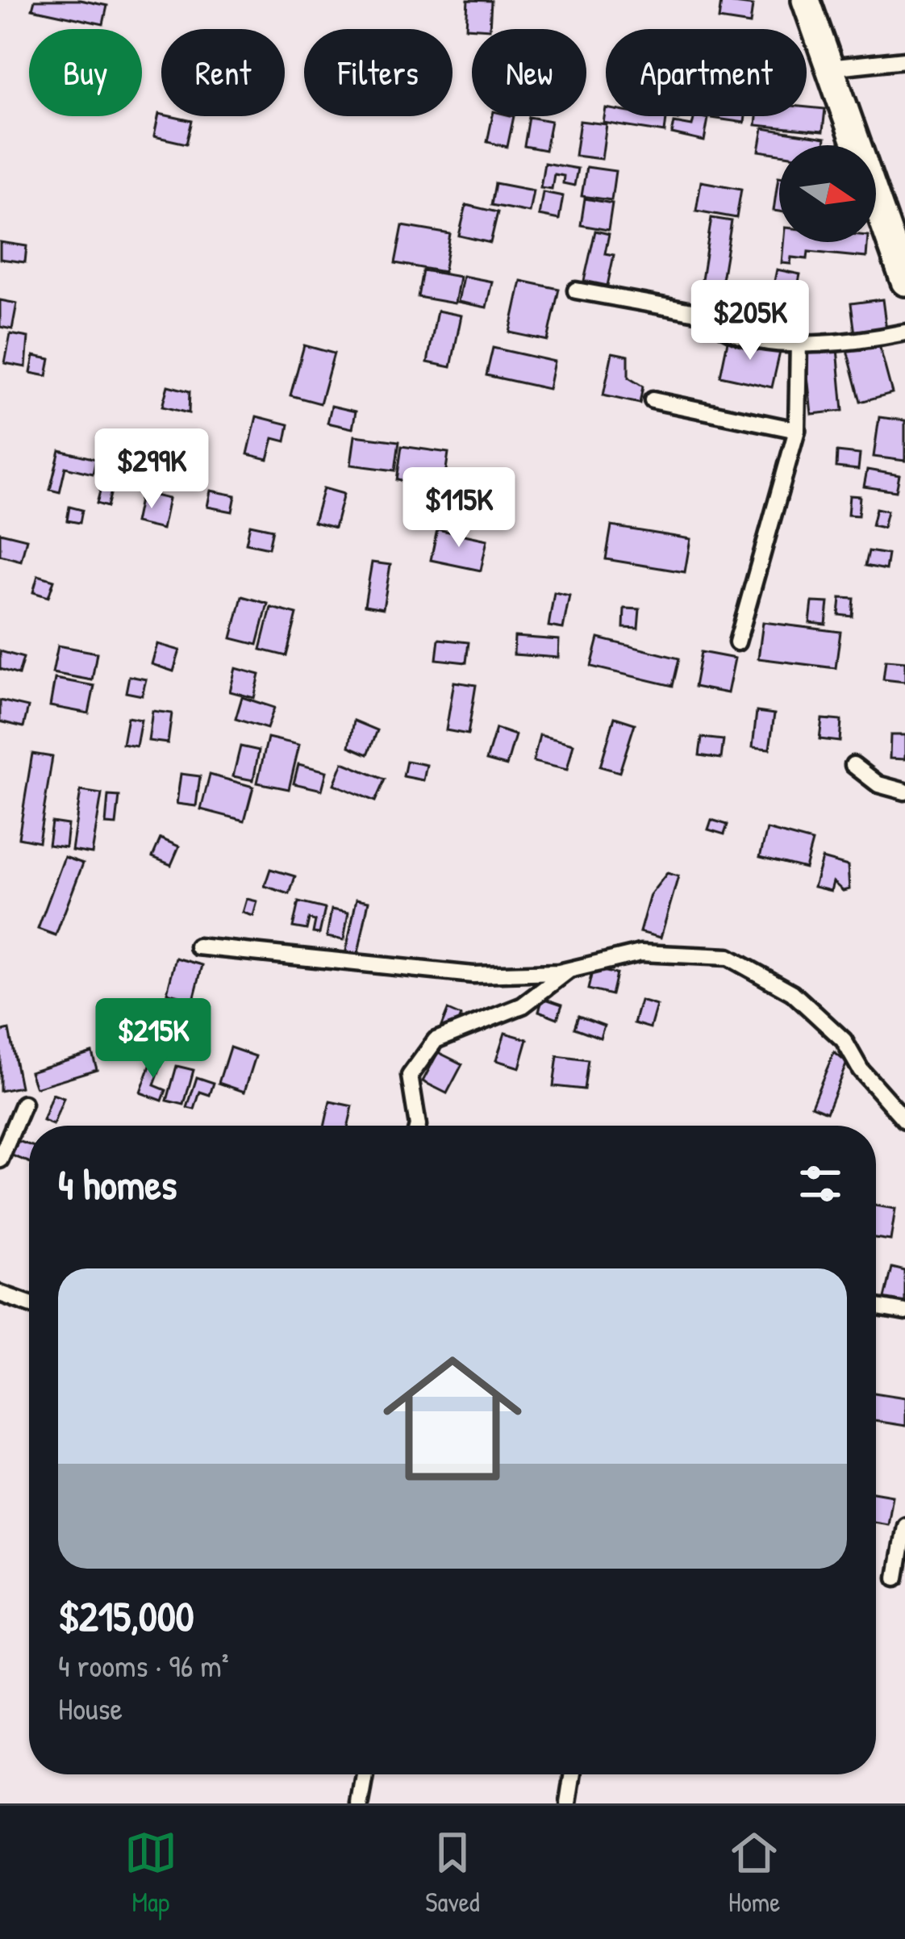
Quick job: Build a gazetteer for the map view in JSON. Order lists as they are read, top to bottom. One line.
{"north":"right","page":{"chip":["Buy","Rent","Filters","New","Apartment"],"price":["$205K","$299K","$115K","$215K"],"heading":"4 homes","list":[{"name":"$215,000","note":"4 rooms · 96 m² · House"}],"tabs":["Map","Saved","Home"]}}
